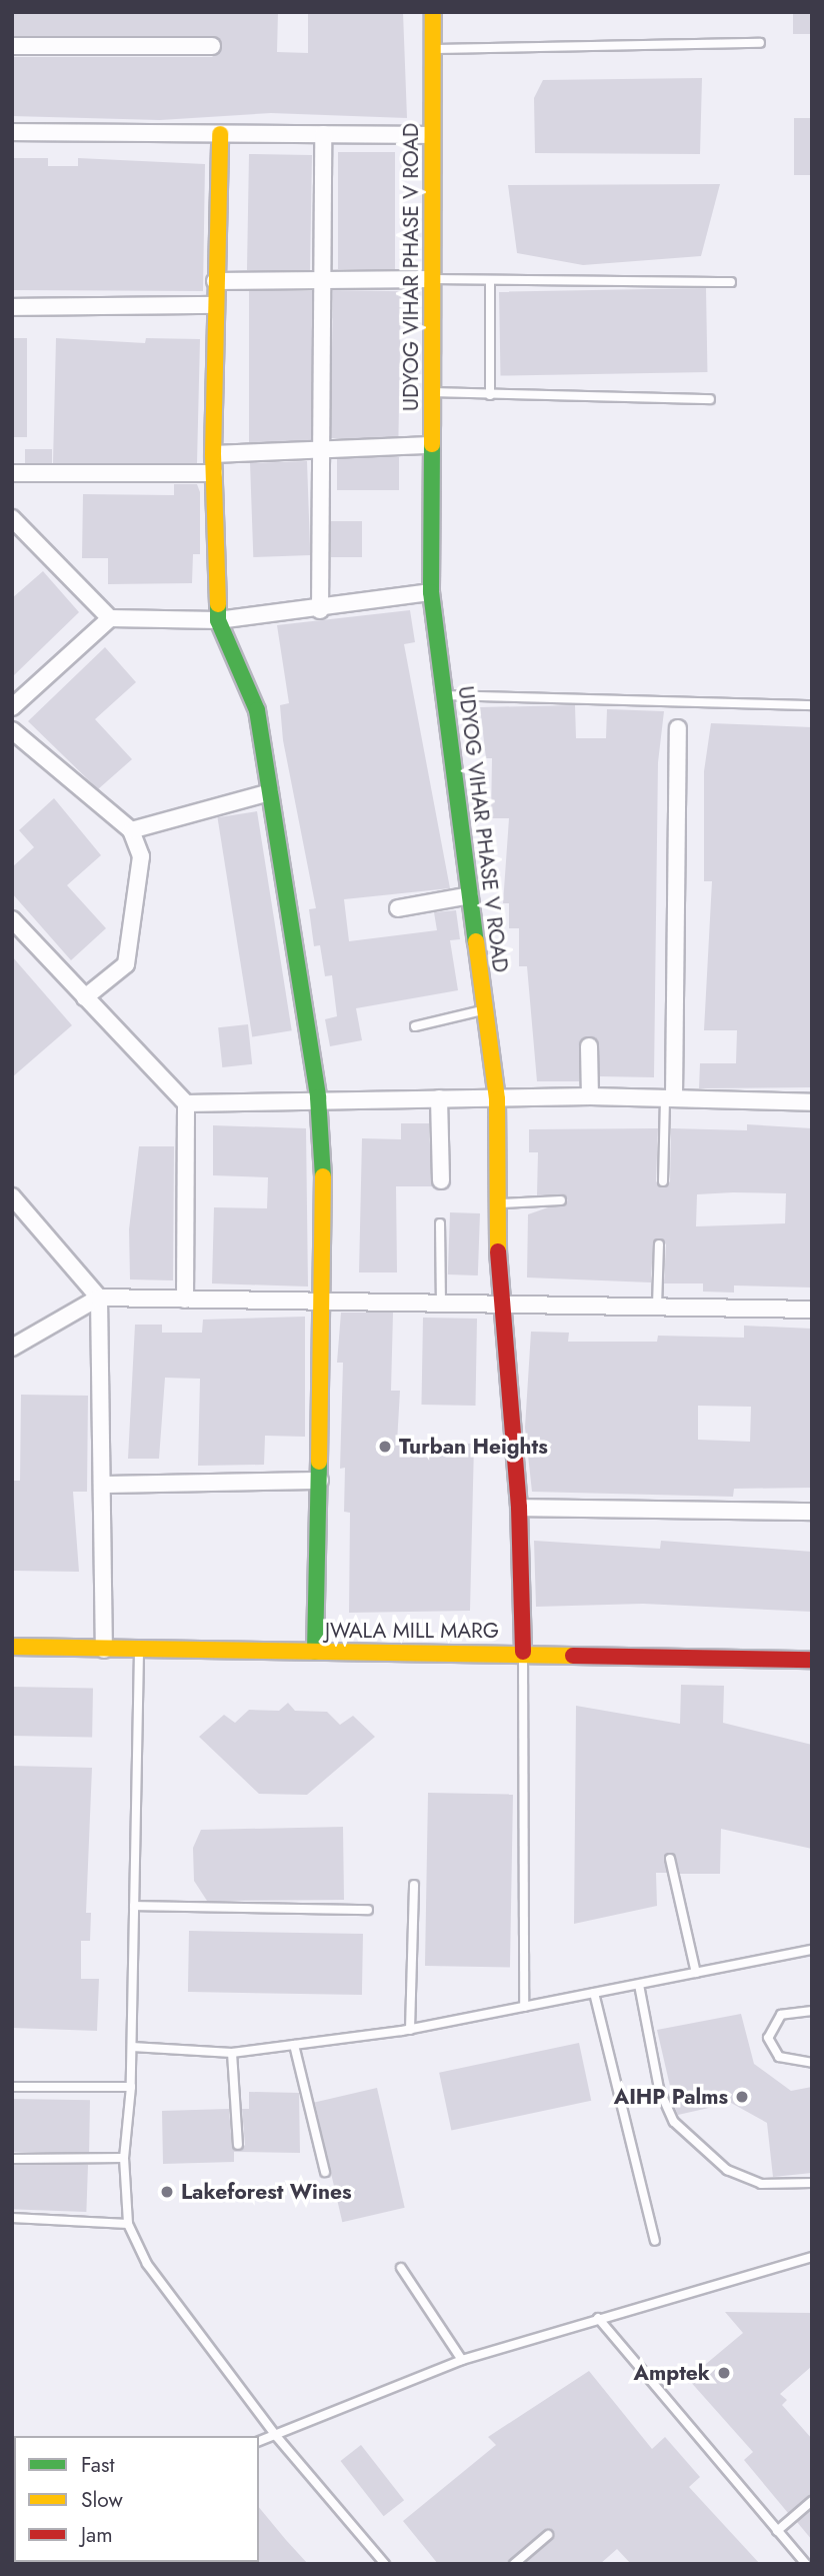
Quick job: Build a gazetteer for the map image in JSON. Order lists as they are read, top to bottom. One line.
{"streets":{"street":["UDYOG VIHAR PHASE V ROAD","JWALA MILL MARG"]},"crossings":[["UDYOG VIHAR PHASE V ROAD","JWALA MILL MARG"]],"places":["Turban Heights","AIHP Palms","Lakeforest Wines","Amptek"],"legend":["Fast","Slow","Jam"]}
